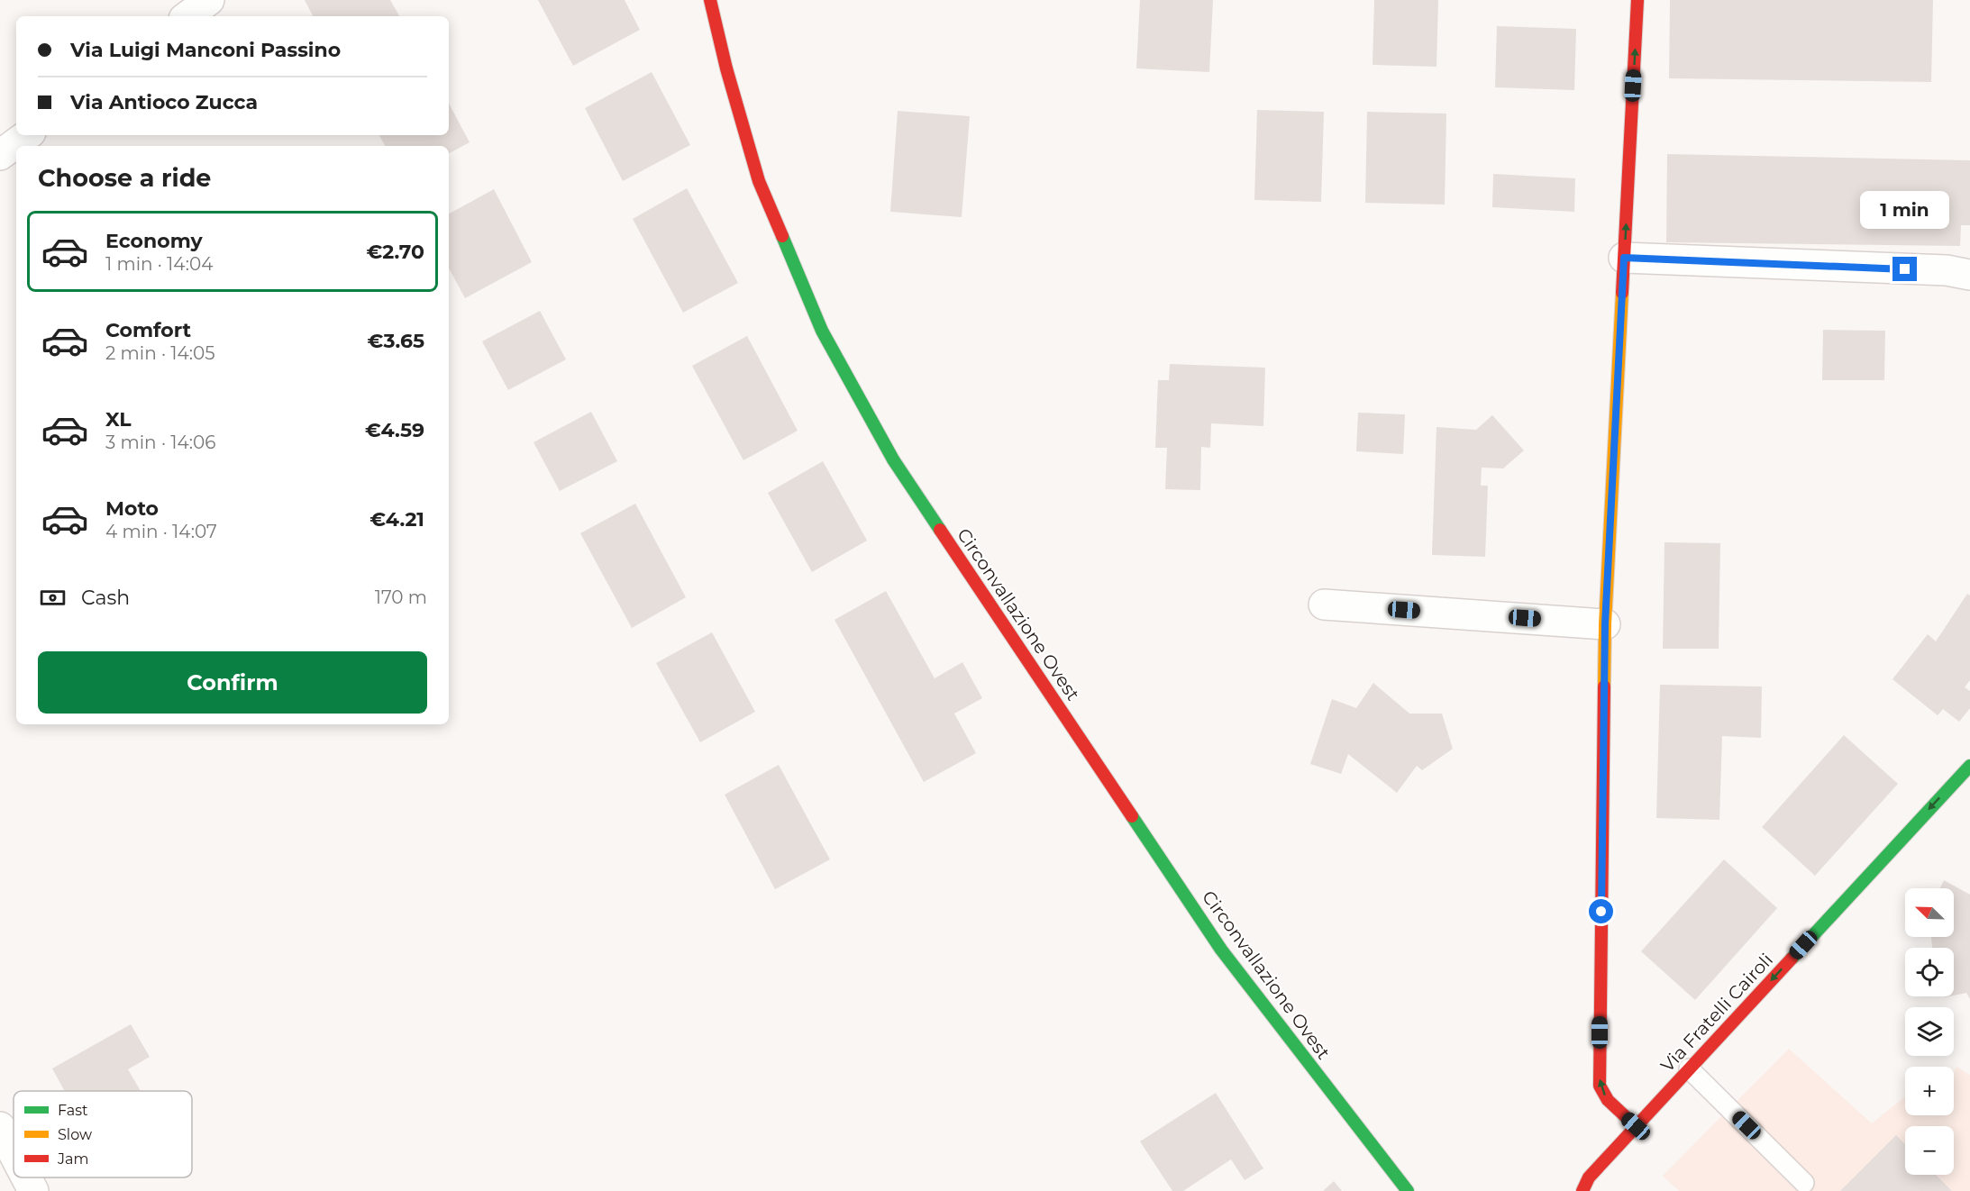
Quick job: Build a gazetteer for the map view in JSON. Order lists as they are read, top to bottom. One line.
{"streets":{"street":["Circonvallazione Ovest","Via Fratelli Cairoli"]},"one_way":["Via Fratelli Cairoli"],"legend":["Fast","Slow","Jam"],"north":"top left","page":{"banner":["Via Luigi Manconi Passino","Via Antioco Zucca"],"heading":"Choose a ride","bubble":"1 min","list":[{"name":"Economy","note":"1 min · 14:04","value":"€2.70"},{"name":"Comfort","note":"2 min · 14:05","value":"€3.65"},{"name":"XL","note":"3 min · 14:06","value":"€4.59"},{"name":"Moto","note":"4 min · 14:07","value":"€4.21"}],"pay":["Cash","170 m"],"buttons":"Confirm","map_buttons":["+","−"]}}
